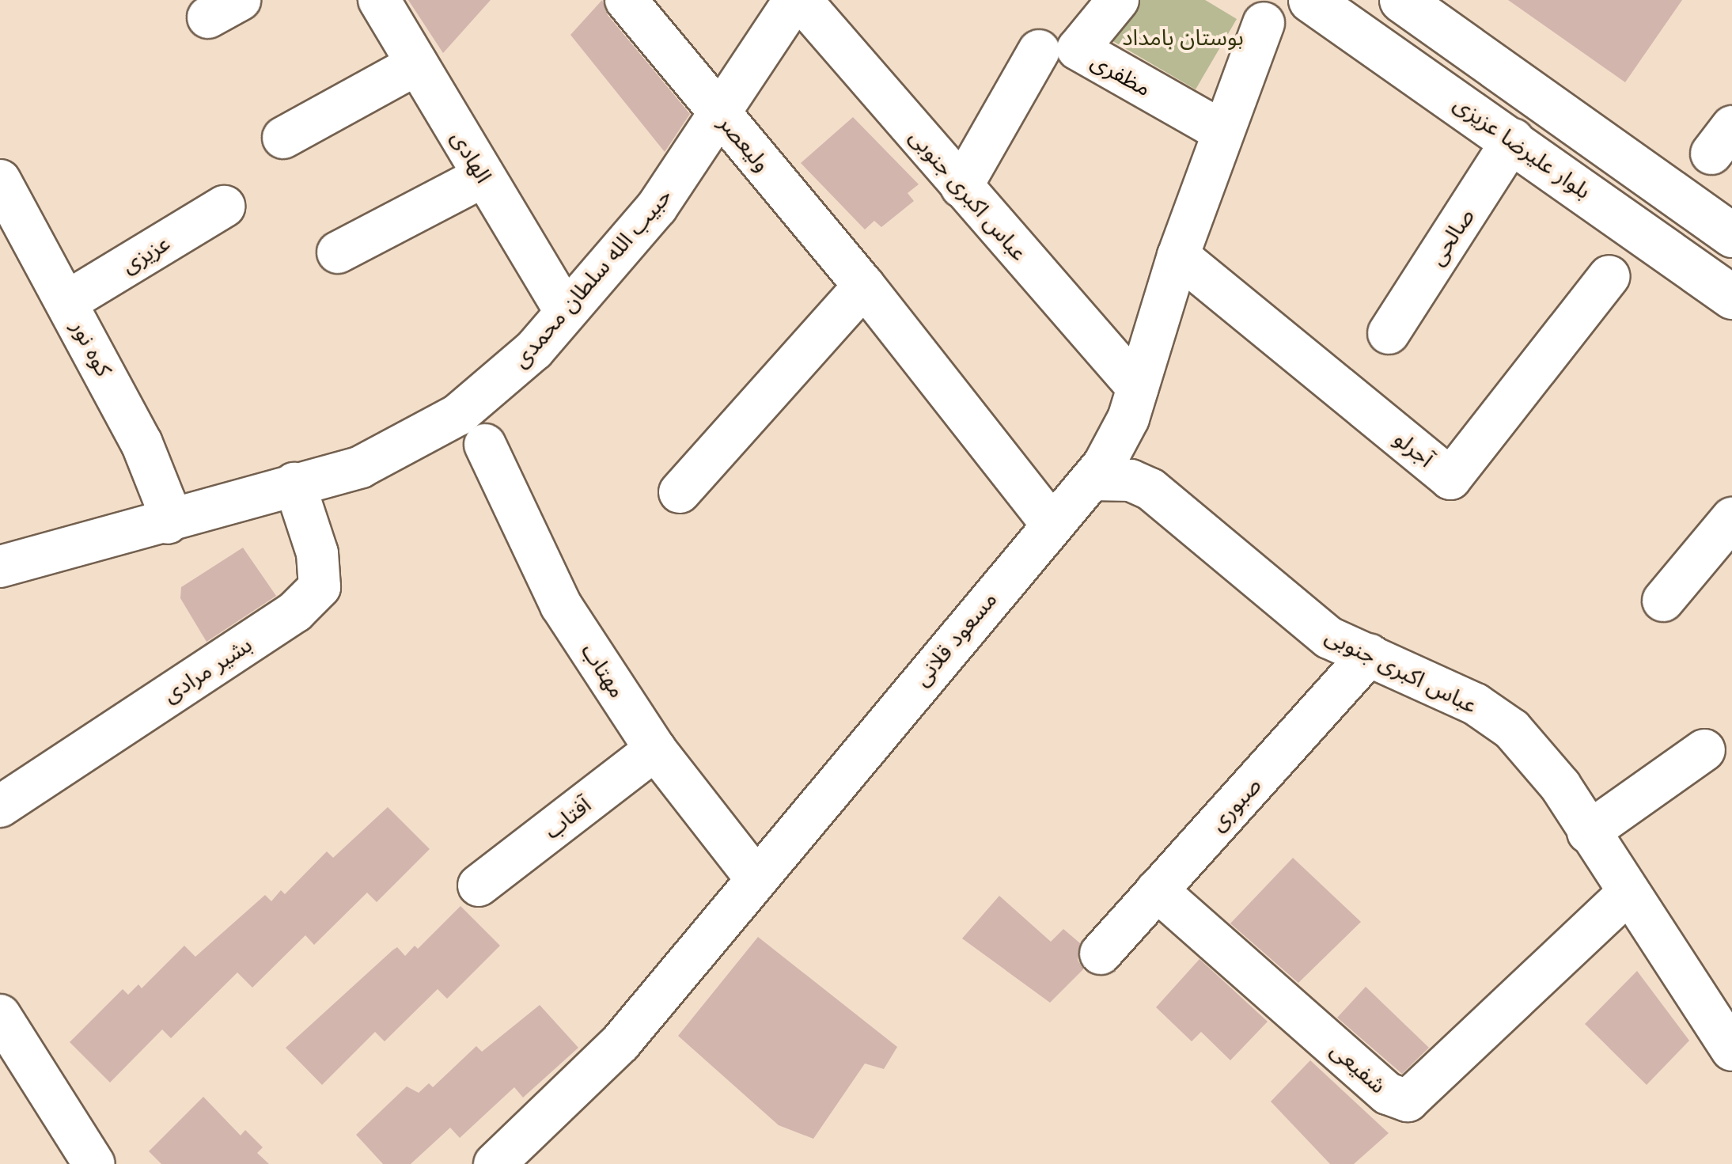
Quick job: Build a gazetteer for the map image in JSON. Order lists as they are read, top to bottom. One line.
{"streets":{"main road":["بلوار علیرضا عزیزی"],"street":["مظفری","ولیعصر","الهادی","عباس اکبری جنوبی","صالحی","عزیزی","حبیب الله سلطان محمدی","کوه نور","آجرلو","مسعود قلانی","بشیر مرادی","مهتاب","صبوری","آفتاب","شفیعی"]},"crossings":[["مظفری","مسعود قلانی"],["ولیعصر","حبیب الله سلطان محمدی"],["ولیعصر","مسعود قلانی"],["بلوار علیرضا عزیزی","صالحی"],["الهادی","حبیب الله سلطان محمدی"],["عباس اکبری جنوبی","مسعود قلانی"],["عباس اکبری جنوبی","صبوری"],["عباس اکبری جنوبی","شفیعی"],["عزیزی","کوه نور"],["حبیب الله سلطان محمدی","کوه نور"],["حبیب الله سلطان محمدی","بشیر مرادی"],["آجرلو","مسعود قلانی"],["مسعود قلانی","مهتاب"],["مهتاب","آفتاب"],["صبوری","شفیعی"]],"parks":["بوستان بامداد"]}
